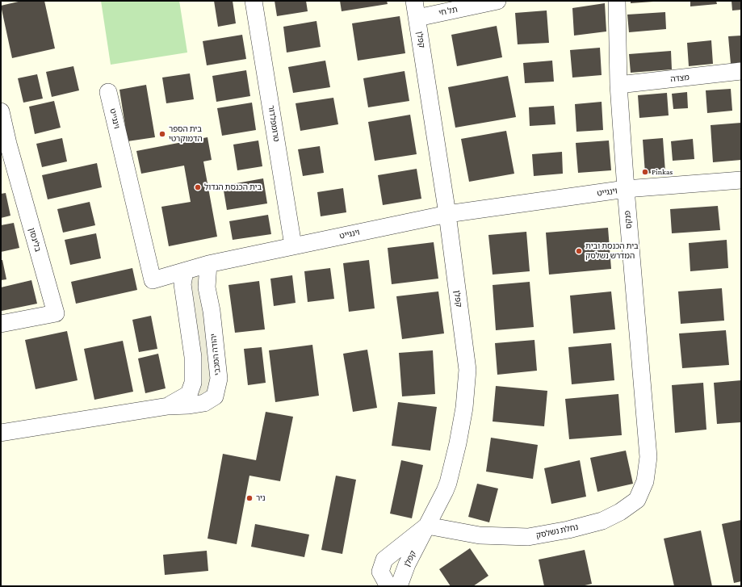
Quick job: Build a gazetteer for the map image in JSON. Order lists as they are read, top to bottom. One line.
{"streets":{"street":["תל חי","קפלן","מצדה","וינגייט","טרומפלדור","פנקס","בלינסון","יהודה המכבי","נחלת נשלסק"]},"crossings":[["תל חי","קפלן"],["קפלן","וינגייט"],["קפלן","נחלת נשלסק"],["מצדה","פנקס"],["וינגייט","טרומפלדור"],["וינגייט","פנקס"],["וינגייט","יהודה המכבי"],["פנקס","נחלת נשלסק"]],"places":["בית הספר הדמוקרטי","Pinkas","בית הכנסת הגדול","בית הכנסת ובית המדרש נשלסק","ניר"]}
